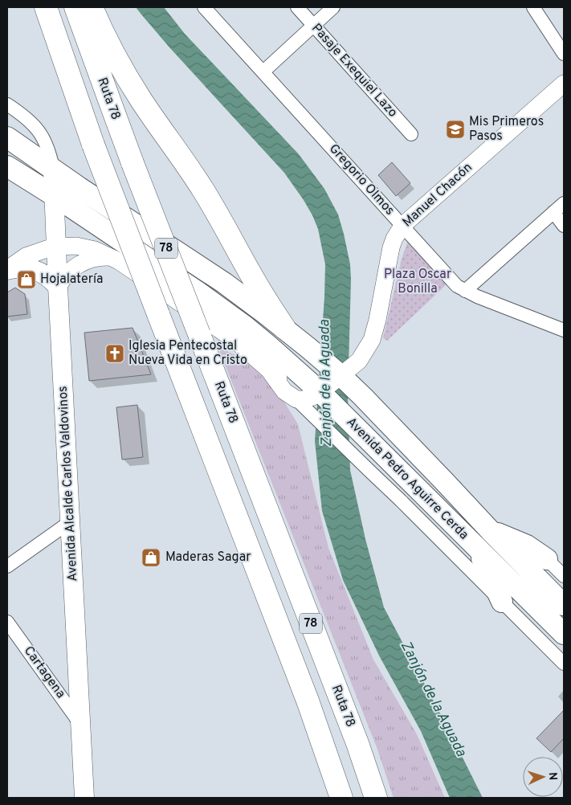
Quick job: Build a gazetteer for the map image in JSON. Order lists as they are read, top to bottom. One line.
{"streets":{"highway":["Ruta 78","78"],"main road":["Avenida Pedro Aguirre Cerda","Avenida Alcalde Carlos Valdovinos"],"street":["Pasaje Exequiel Lazo","Gregorio Olmos","Manuel Chacón","Cartagena"]},"crossings":[["Gregorio Olmos","Manuel Chacón"],["Manuel Chacón","Avenida Pedro Aguirre Cerda"],["Avenida Pedro Aguirre Cerda","Avenida Alcalde Carlos Valdovinos"],["Avenida Alcalde Carlos Valdovinos","Cartagena"]],"water":["Zanjón de la Aguada"],"parks":["Plaza Oscar Bonilla"],"places":{"school or university":["Mis Primeros Pasos"],"shop":["Hojalatería","Maderas Sagar"],"church":["Iglesia Pentecostal Nueva Vida en Cristo"]},"north":"right"}
